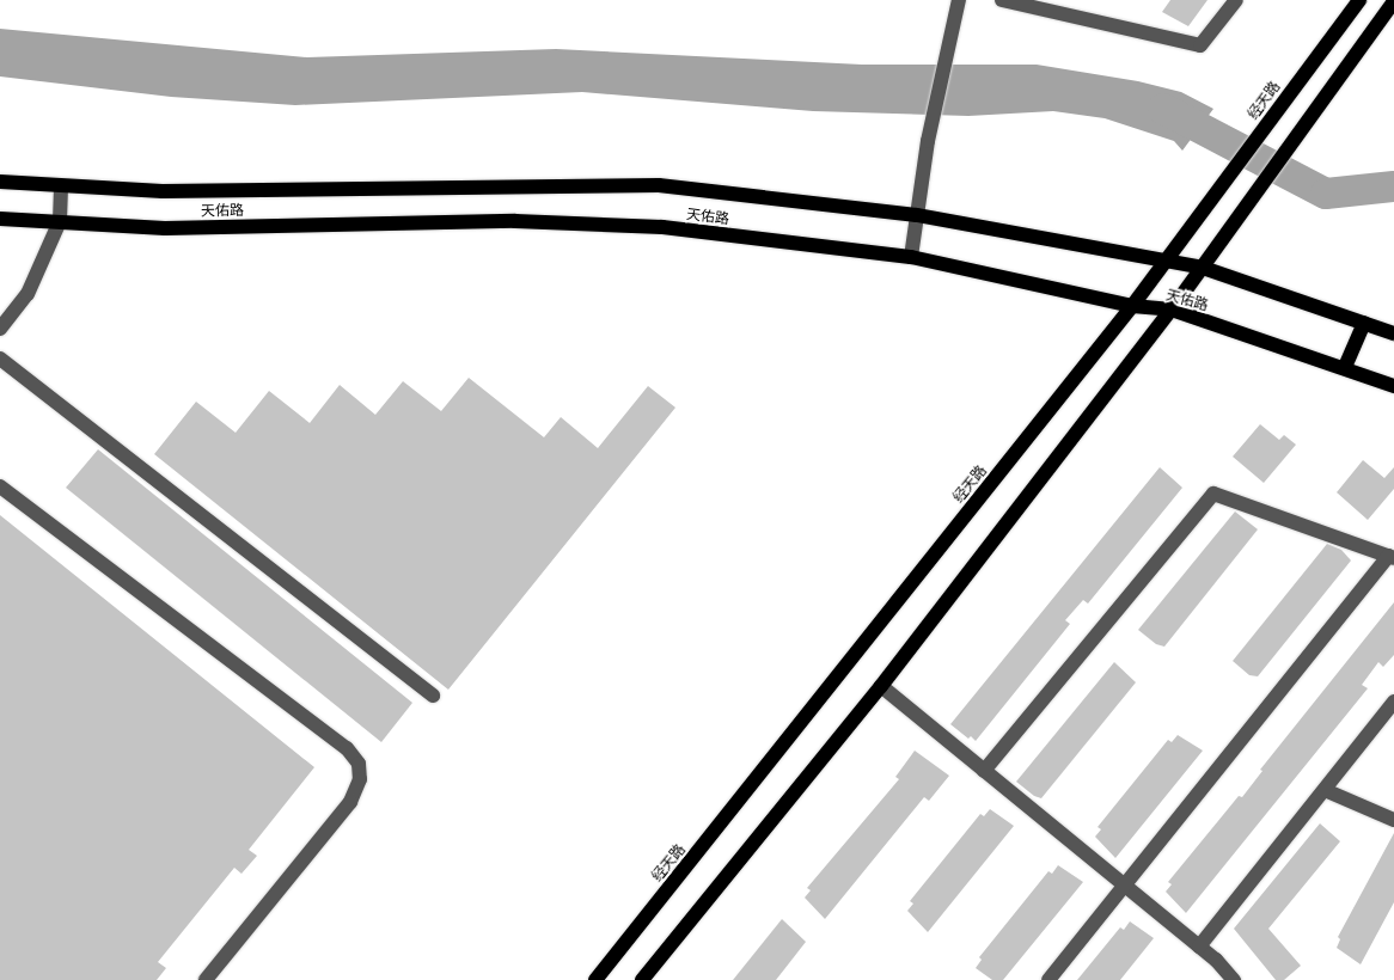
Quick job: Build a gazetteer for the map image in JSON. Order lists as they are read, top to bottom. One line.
{"streets":{"main road":["经天路","天佑路"]},"crossings":[["经天路","天佑路"]]}
